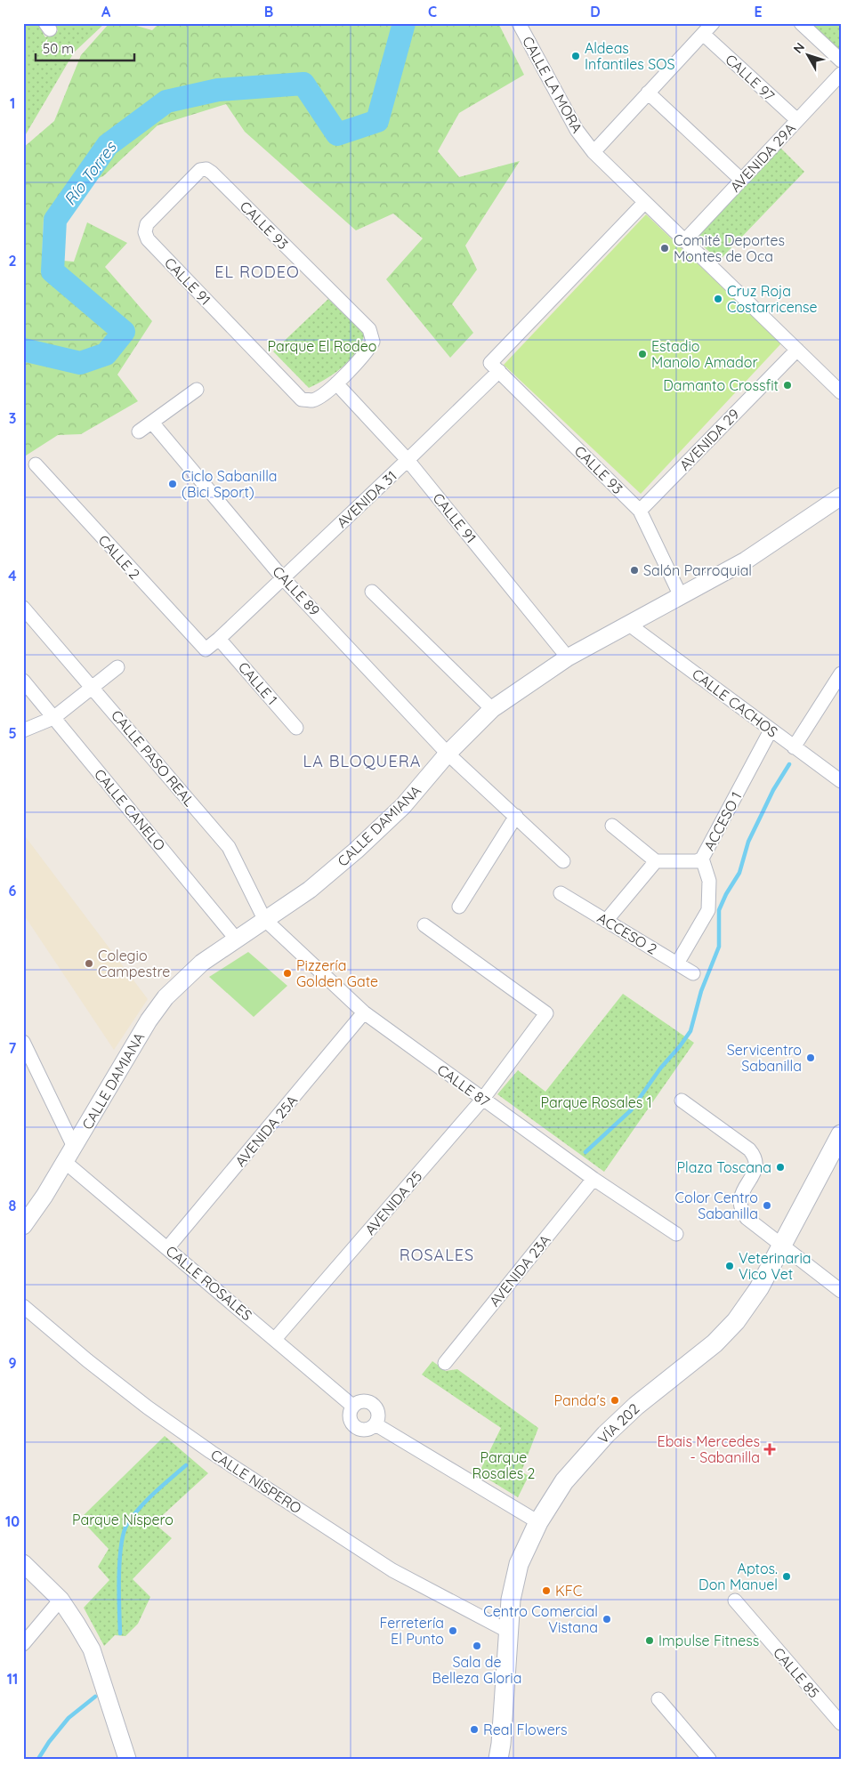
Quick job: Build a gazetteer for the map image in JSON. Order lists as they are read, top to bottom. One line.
{"streets":{"main road":["VÍA 202"],"street":["CALLE 97","CALLE LA MORA","AVENIDA 29A","CALLE 93","CALLE 91","AVENIDA 29","AVENIDA 31","CALLE 2","CALLE 89","CALLE 1","CALLE CACHOS","CALLE PASO REAL","CALLE CANELO","ACCESO 1","CALLE DAMIANA","ACCESO 2","CALLE 87","AVENIDA 25A","AVENIDA 25","AVENIDA 23A","CALLE ROSALES","CALLE NÍSPERO","CALLE 85"]},"crossings":[["CALLE 97","AVENIDA 29A"],["CALLE LA MORA","AVENIDA 29A"],["CALLE LA MORA","AVENIDA 29"],["CALLE LA MORA","AVENIDA 31"],["CALLE 93","CALLE 91"],["CALLE 93","AVENIDA 29"],["CALLE 93","AVENIDA 31"],["CALLE 93","CALLE DAMIANA"],["CALLE 91","AVENIDA 31"],["CALLE 91","CALLE DAMIANA"],["AVENIDA 31","CALLE 2"],["AVENIDA 31","CALLE 89"],["AVENIDA 31","CALLE 1"],["CALLE 89","CALLE DAMIANA"],["CALLE CACHOS","ACCESO 1"],["CALLE CACHOS","CALLE DAMIANA"],["CALLE PASO REAL","CALLE DAMIANA"],["CALLE PASO REAL","CALLE 87"],["CALLE CANELO","CALLE DAMIANA"],["ACCESO 1","ACCESO 2"],["CALLE DAMIANA","CALLE 87"],["CALLE DAMIANA","CALLE ROSALES"],["CALLE 87","AVENIDA 25A"],["CALLE 87","AVENIDA 25"],["CALLE 87","AVENIDA 23A"],["AVENIDA 25A","CALLE ROSALES"],["AVENIDA 25","CALLE ROSALES"],["VÍA 202","CALLE NÍSPERO"]],"districts":["EL RODEO","LA BLOQUERA","ROSALES"],"water":["Río Torres"],"parks":["Parque El Rodeo","Parque Rosales 1","Parque Rosales 2","Parque Níspero"],"places":{"other":["Aldeas Infantiles SOS","Comité Deportes Montes de Oca","Cruz Roja Costarricense","Estadio Manolo Amador","Damanto Crossfit","Ciclo Sabanilla (Bici Sport)","Salón Parroquial","Colegio Campestre","Pizzería Golden Gate","Servicentro Sabanilla","Plaza Toscana","Color Centro Sabanilla","Veterinaria Vico Vet","Panda's","Aptos. Don Manuel","KFC","Centro Comercial Vistana","Ferretería El Punto","Impulse Fitness","Sala de Belleza Gloria","Real Flowers"],"health":["Ebais Mercedes - Sabanilla"]},"scale_bar":"50 m","north":"top left","grid":{"columns":["A","B","C","D","E"],"rows":["1","2","3","4","5","6","7","8","9","10","11"]}}
